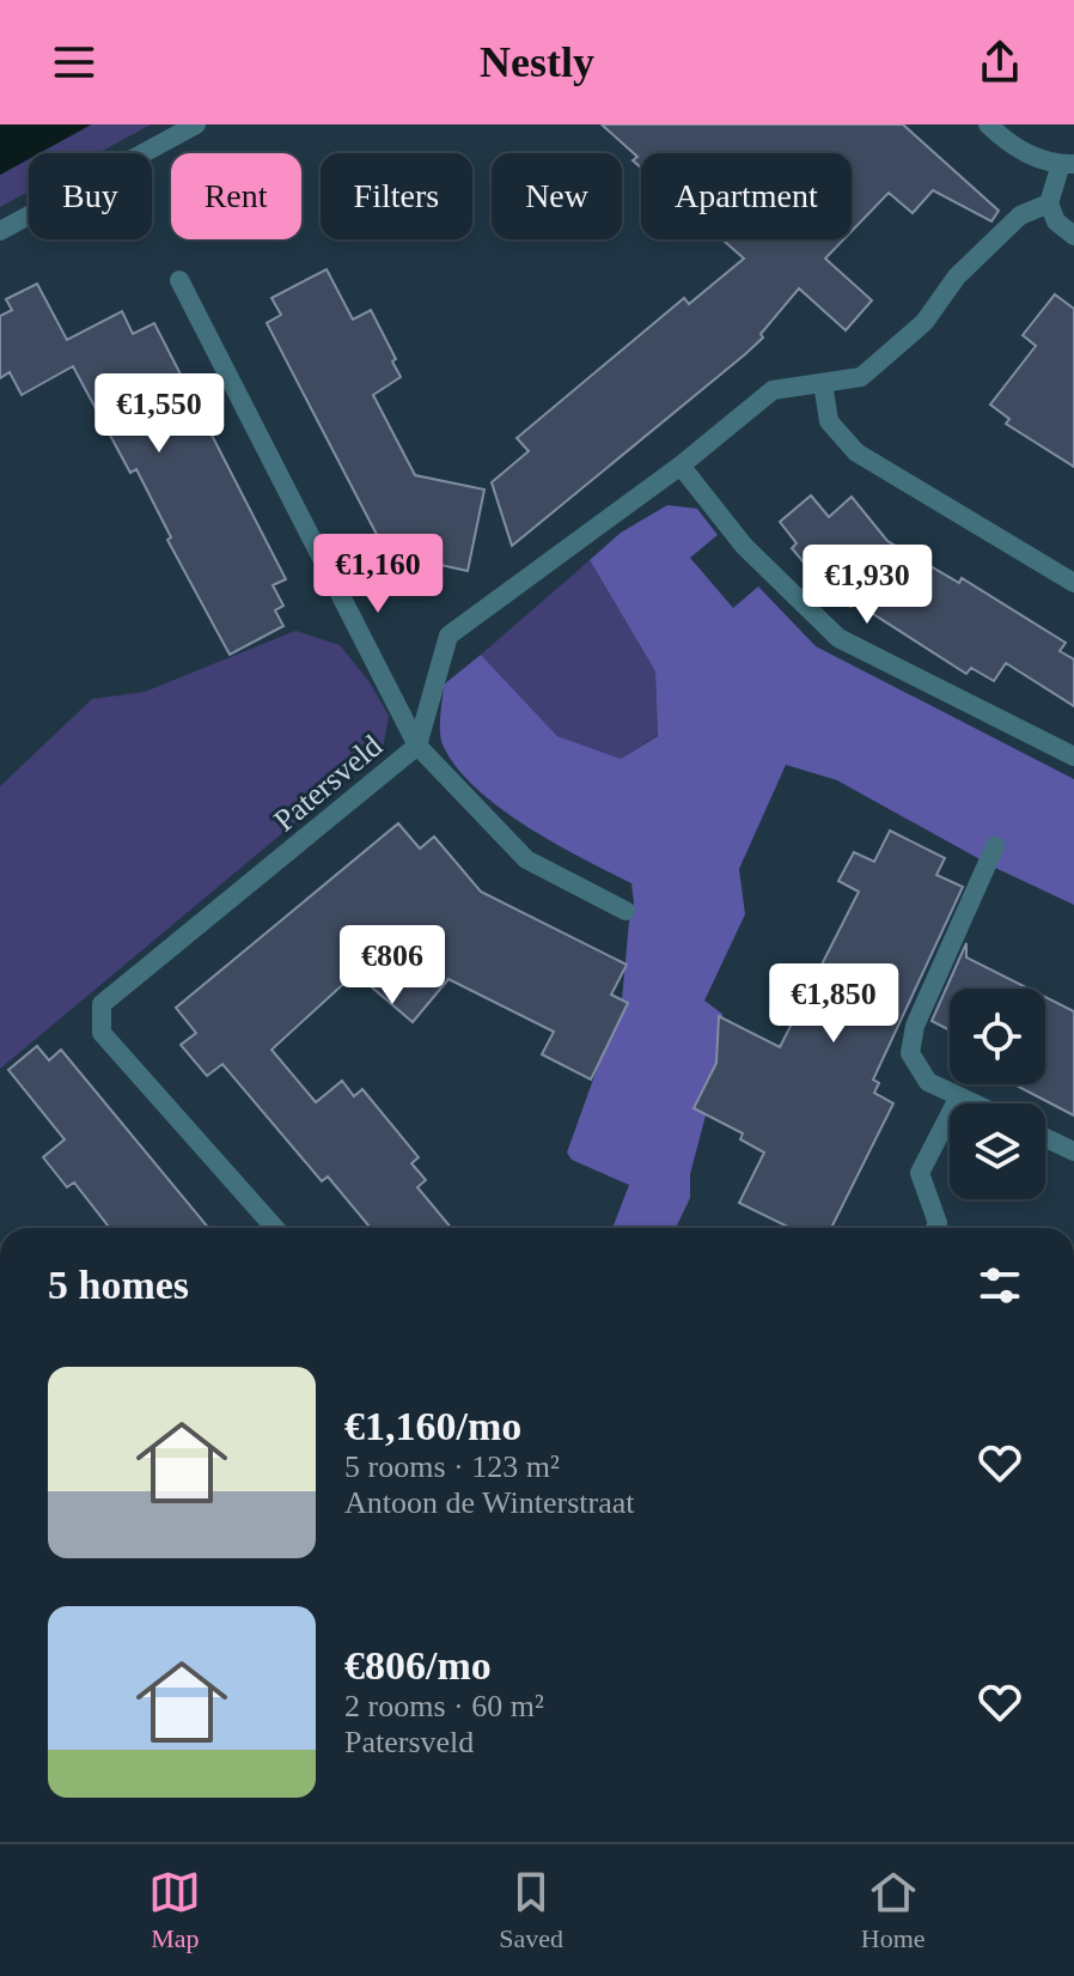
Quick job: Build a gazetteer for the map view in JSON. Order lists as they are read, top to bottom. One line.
{"streets":{"street":["Patersveld"]},"page":{"header":"Nestly","chip":["Buy","Rent","Filters","New","Apartment"],"price":["€1,550","€1,160","€1,930","€806","€1,850"],"heading":"5 homes","list":[{"name":"€1,160/mo","note":"5 rooms · 123 m² · Antoon de Winterstraat"},{"name":"€806/mo","note":"2 rooms · 60 m² · Patersveld"}],"tabs":["Map","Saved","Home"]}}
